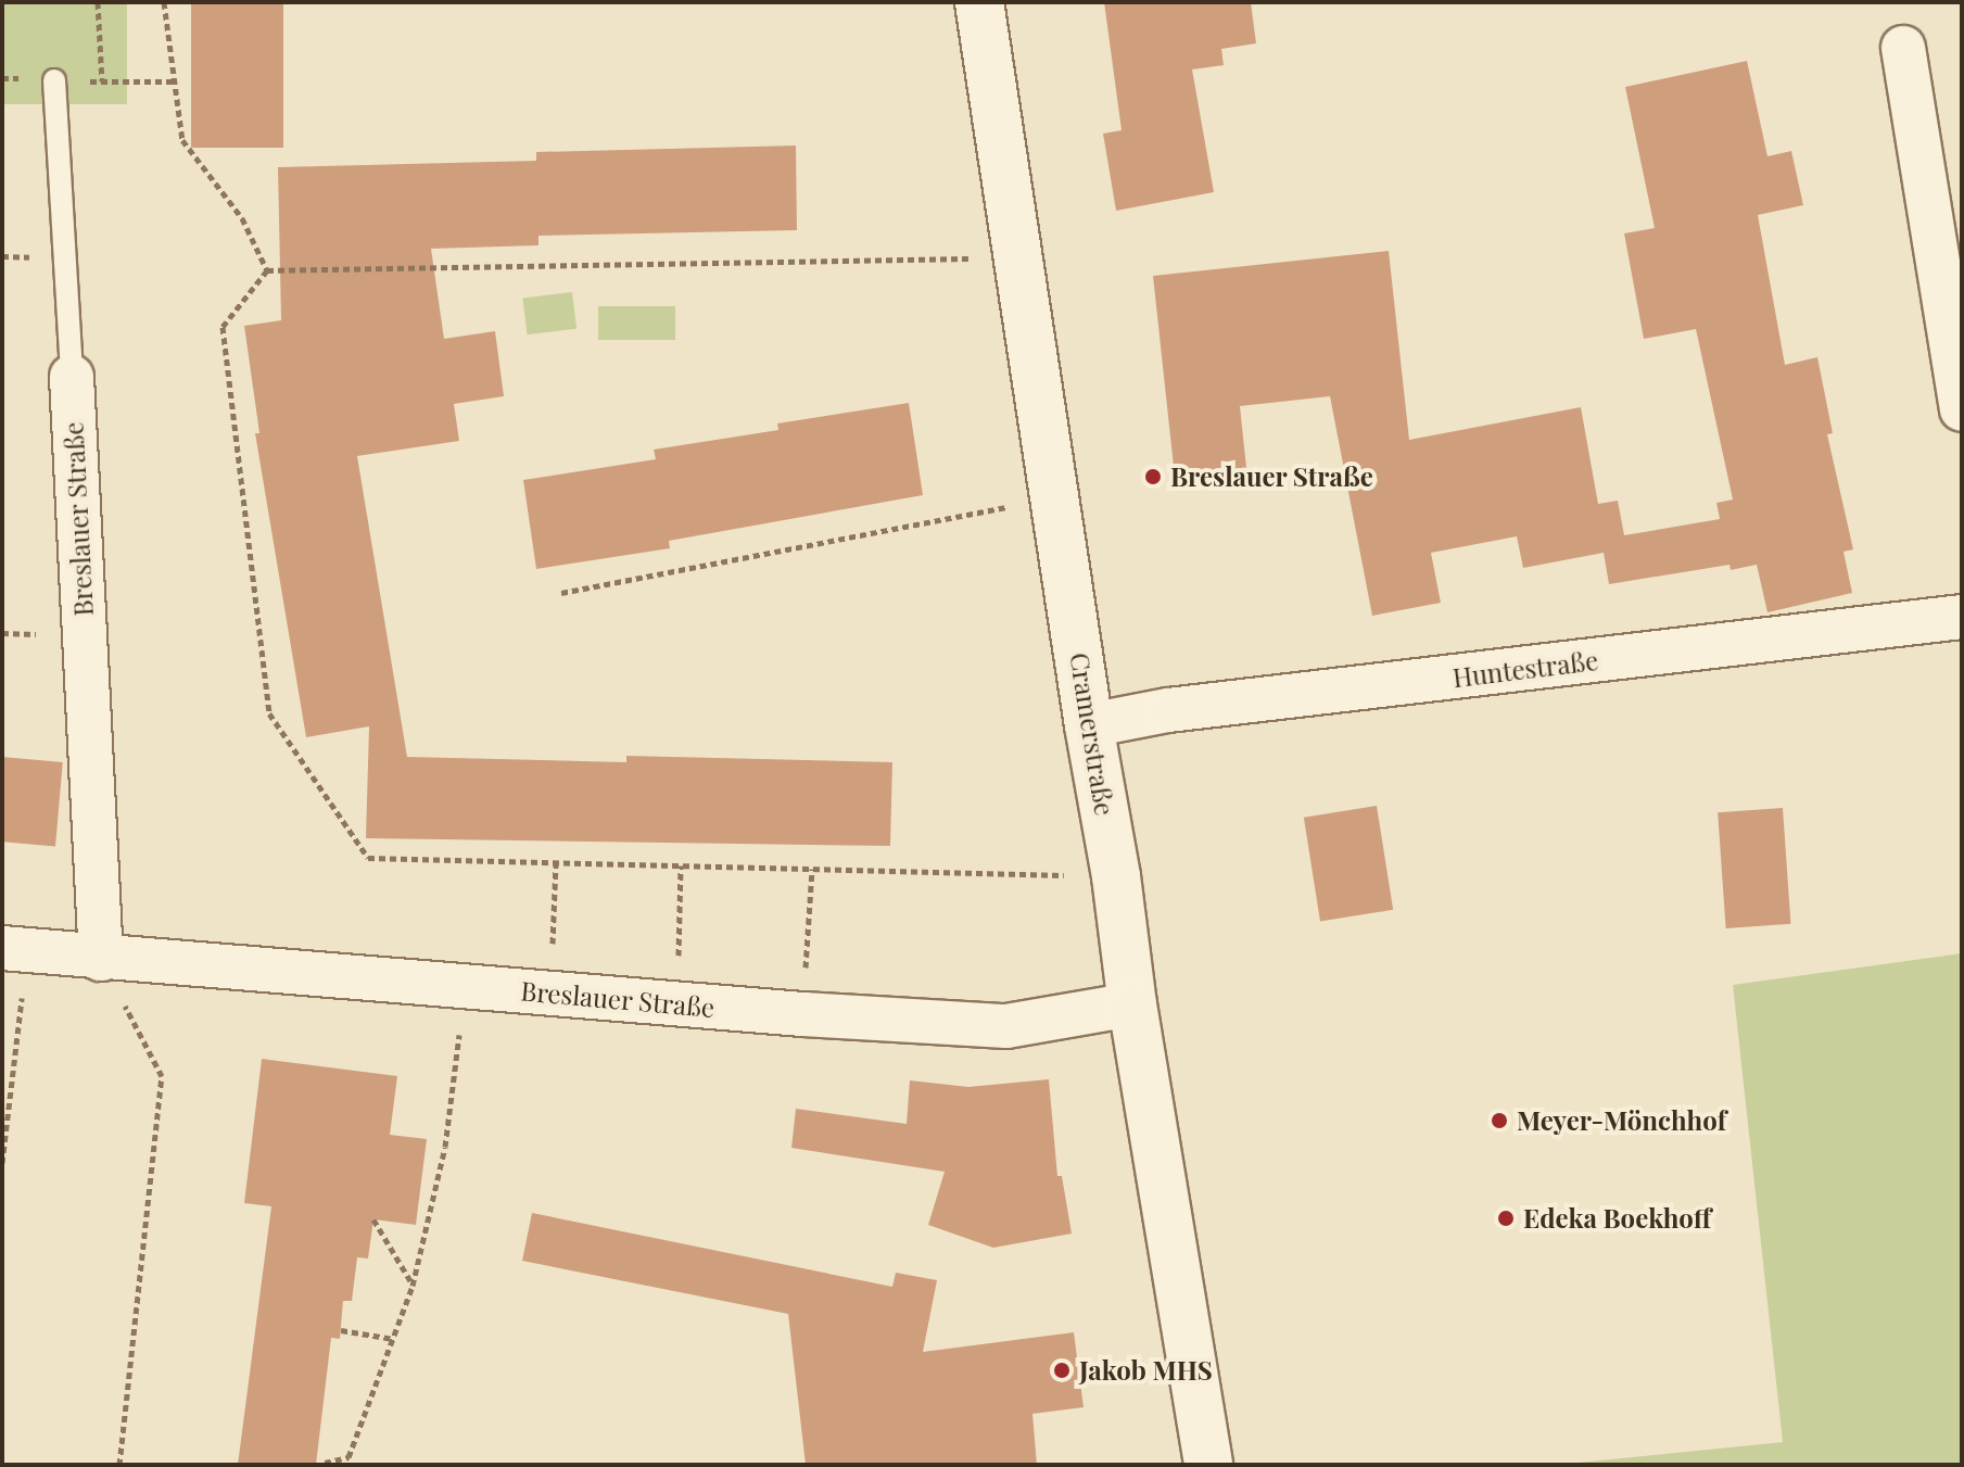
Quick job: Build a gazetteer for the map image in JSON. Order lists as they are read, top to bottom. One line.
{"streets":{"main road":["Cramerstraße"],"street":["Breslauer Straße","Huntestraße"]},"crossings":[["Breslauer Straße","Cramerstraße"],["Huntestraße","Cramerstraße"]],"places":["Breslauer Straße","Meyer-Mönchhof","Edeka Boekhoff","Jakob MHS"]}
